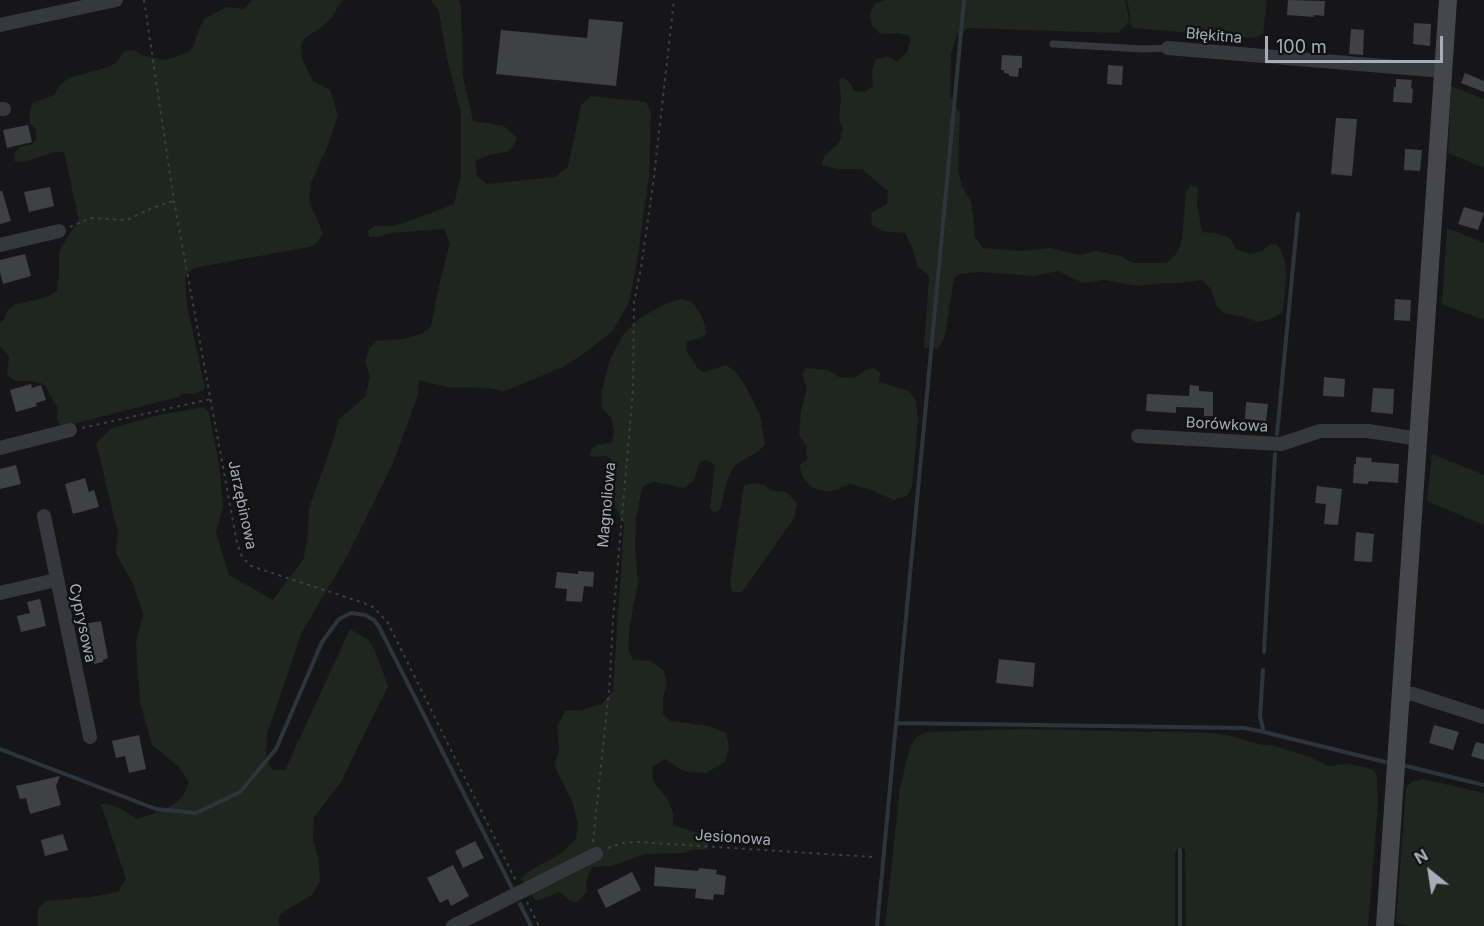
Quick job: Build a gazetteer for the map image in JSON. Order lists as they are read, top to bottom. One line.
{"streets":{"street":["Błękitna","Borówkowa","Cyprysowa"],"path":["Jarzębinowa","Magnoliowa","Jesionowa"]},"crossings":[["Magnoliowa","Jesionowa"]],"scale_bar":"100 m","north":"top left"}
